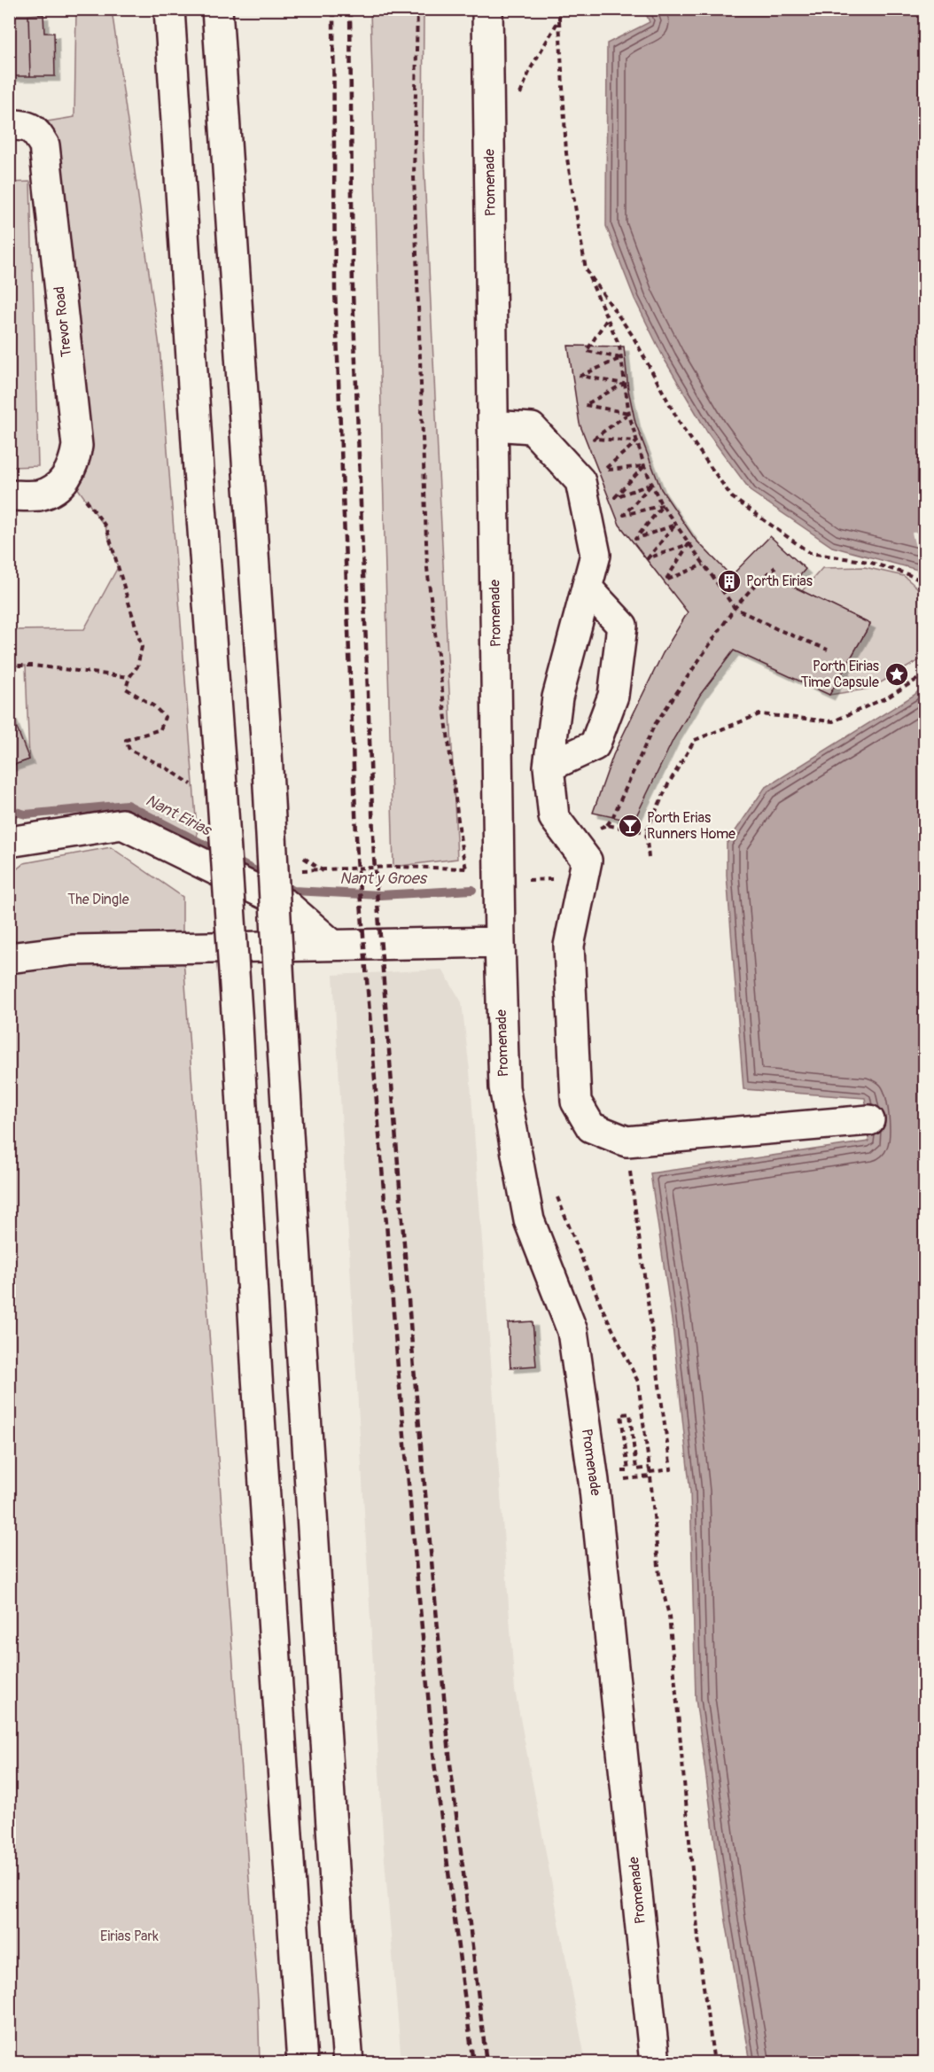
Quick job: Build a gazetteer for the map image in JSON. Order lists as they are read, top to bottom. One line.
{"streets":{"main road":["Promenade","Trevor Road"]},"water":["Nant Eirias","Nant y Groes"],"parks":["The Dingle","Eirias Park"],"places":{"building":["Porth Eirias"],"place":["Porth Eirias Time Capsule"],"bar":["Porth Erias Runners Home"]}}
